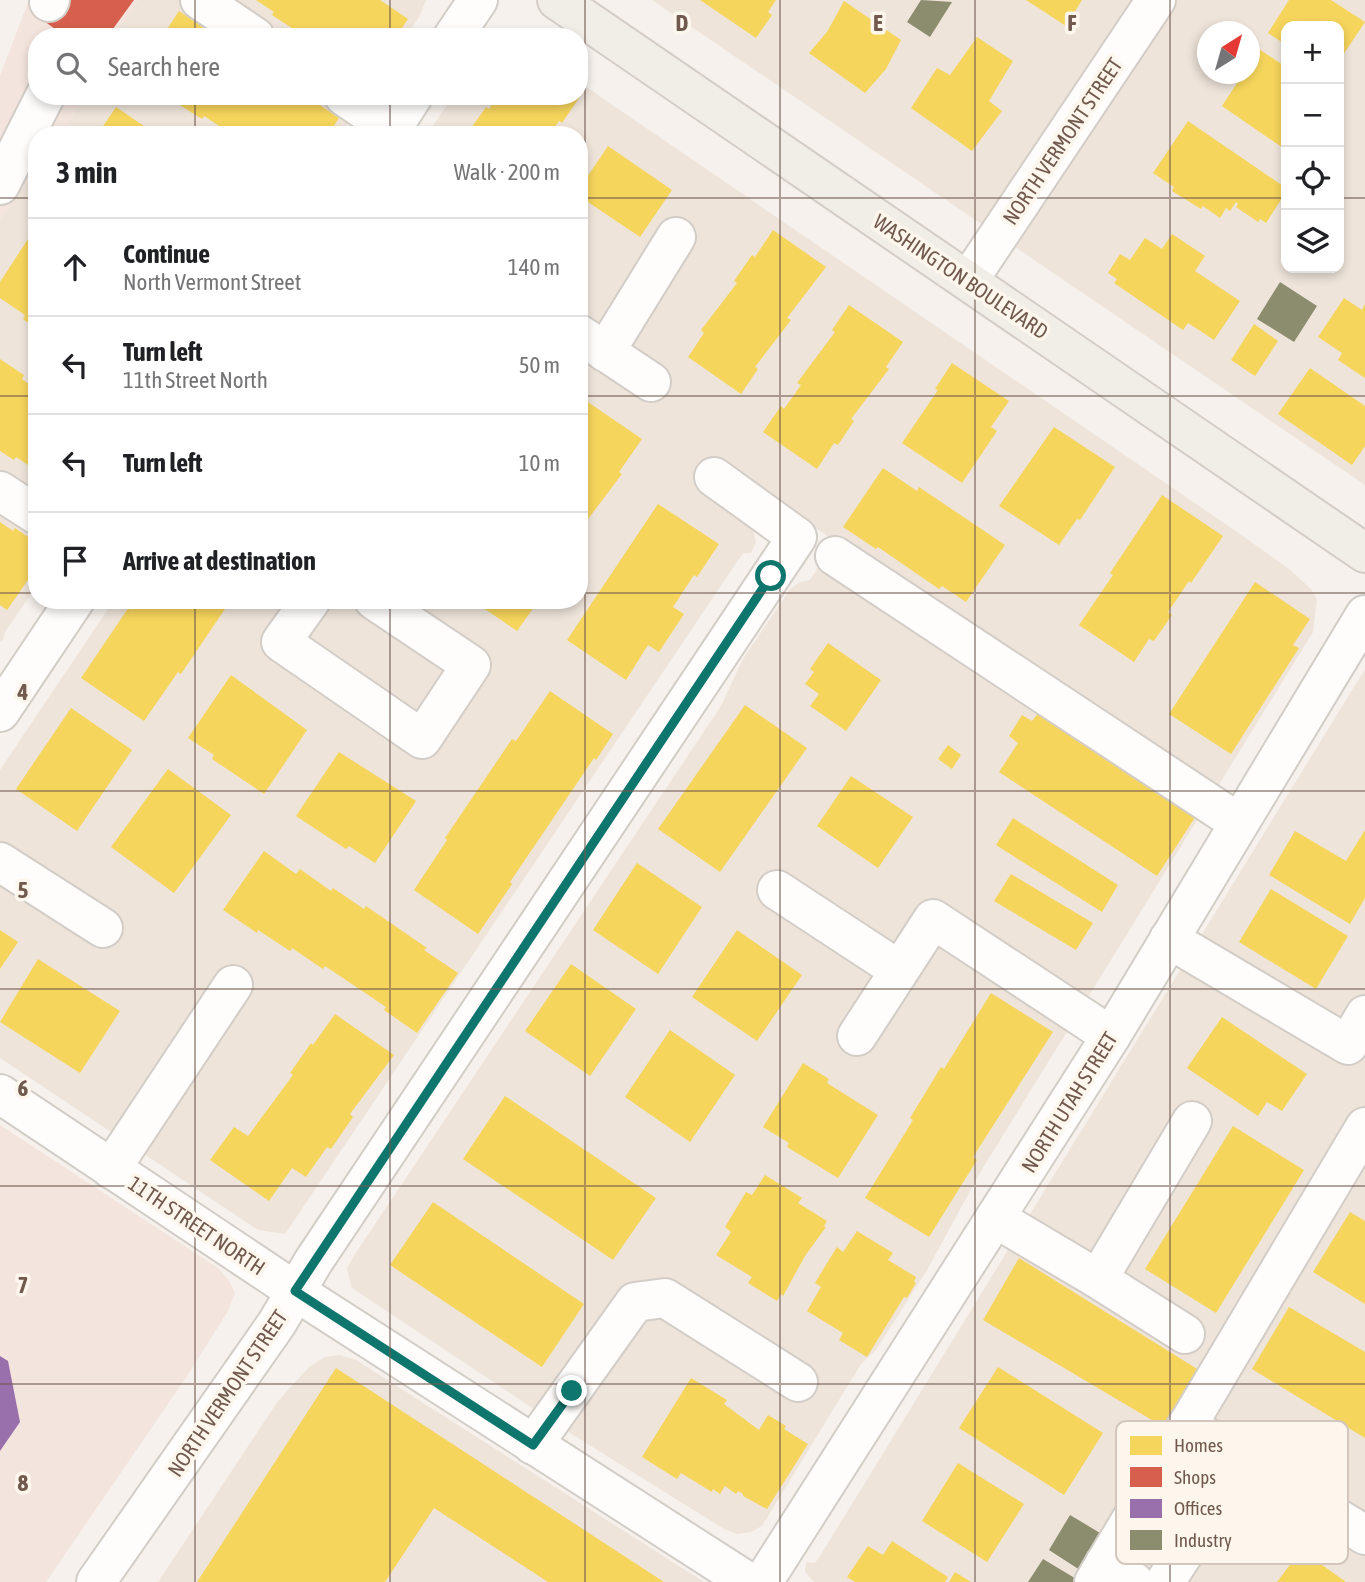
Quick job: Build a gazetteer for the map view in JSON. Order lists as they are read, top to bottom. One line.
{"streets":{"main road":["WASHINGTON BOULEVARD"],"street":["NORTH VERMONT STREET","NORTH UTAH STREET","11TH STREET NORTH"]},"crossings":[["NORTH VERMONT STREET","WASHINGTON BOULEVARD"],["NORTH VERMONT STREET","11TH STREET NORTH"]],"legend":["Homes","Shops","Offices","Industry"],"north":"top right","page":{"map_buttons":["+","−"],"search":"Search here","heading":["3 min","Walk · 200 m"],"list":[["Continue","North Vermont Street","140 m"],["Turn left","11th Street North","50 m"],["Turn left","10 m"],"Arrive at destination"]},"grid":{"columns":["D","E","F"],"rows":["4","5","6","7","8"]}}
